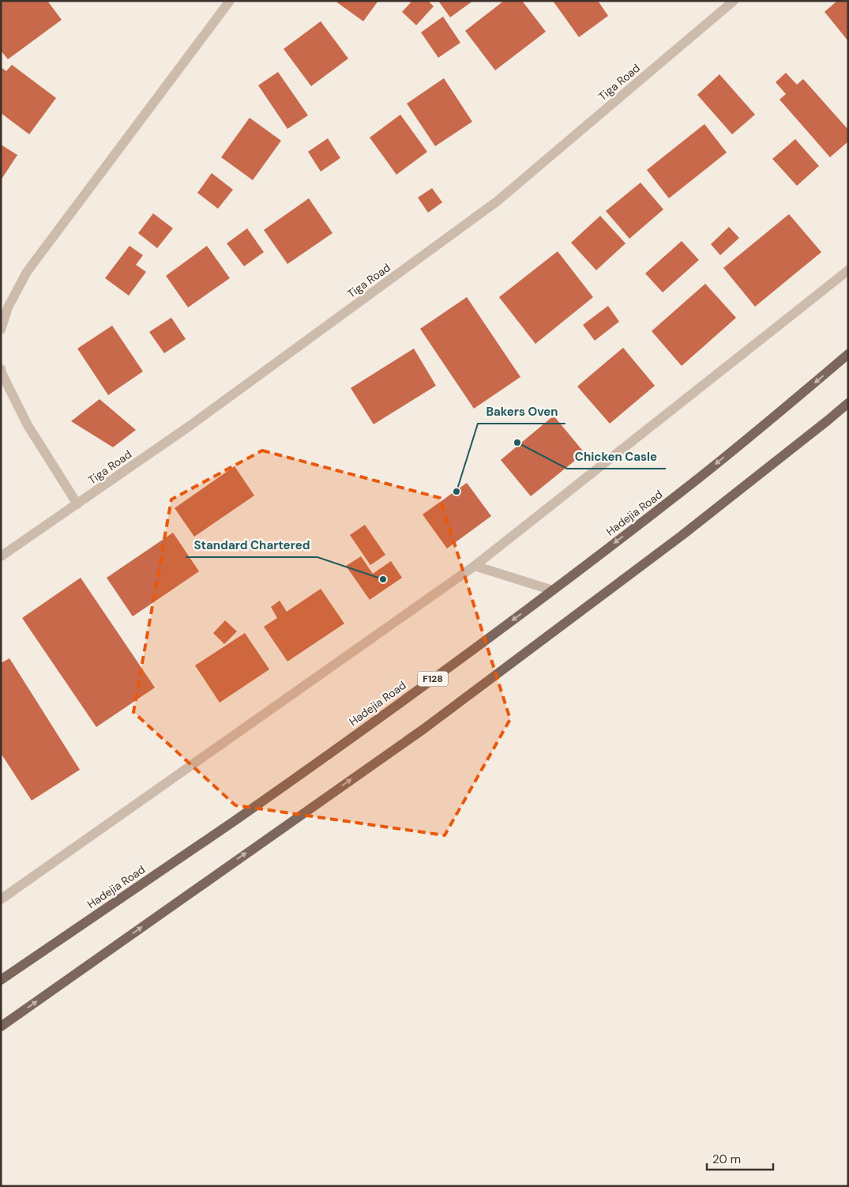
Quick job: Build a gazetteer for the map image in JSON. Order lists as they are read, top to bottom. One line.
{"streets":{"main road":["Hadejia Road","F128"],"street":["Tiga Road"]},"places":["Chicken Casle","Bakers Oven","Standard Chartered"],"scale_bar":"20 m"}
